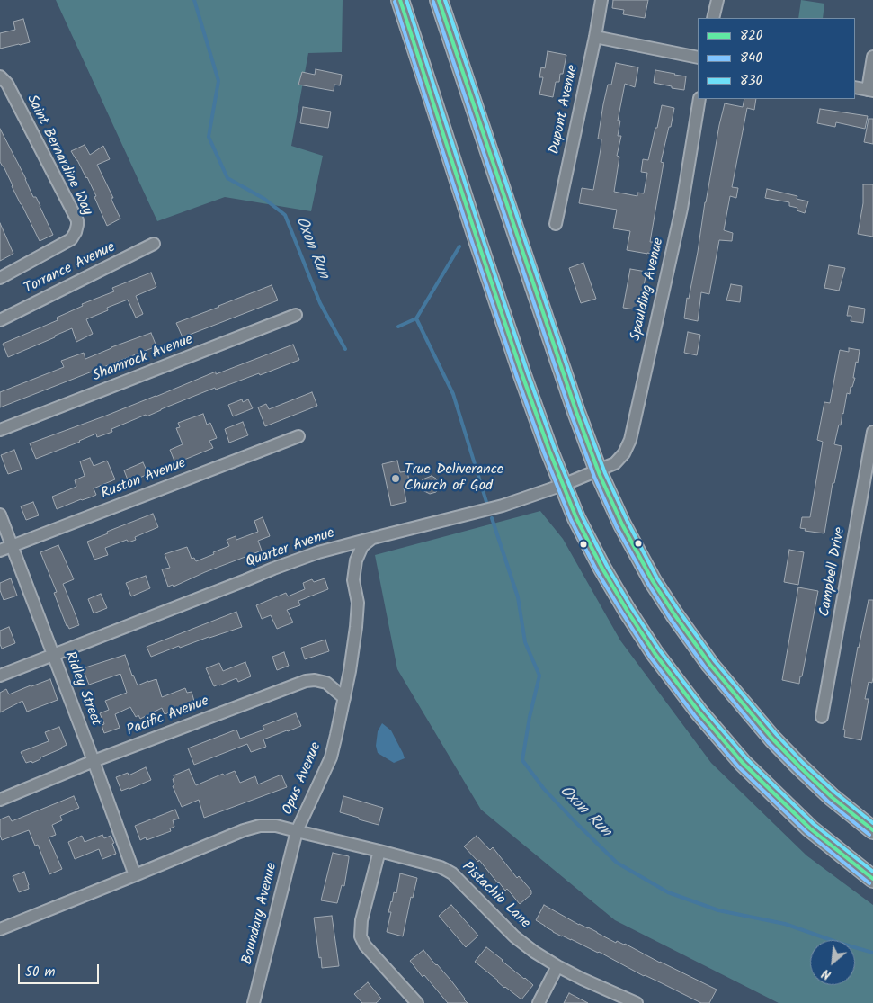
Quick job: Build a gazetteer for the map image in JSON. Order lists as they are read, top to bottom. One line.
{"streets":{"street":["Dupont Avenue","Saint Bernardine Way","Torrance Avenue","Spaulding Avenue","Shamrock Avenue","Ruston Avenue","Quarter Avenue","Campbell Drive","Ridley Street","Pacific Avenue","Opus Avenue","Pistachio Lane","Boundary Avenue"]},"crossings":[["Spaulding Avenue","Quarter Avenue"],["Ruston Avenue","Ridley Street"],["Quarter Avenue","Ridley Street"],["Quarter Avenue","Opus Avenue"],["Ridley Street","Pacific Avenue"],["Ridley Street","Opus Avenue"],["Pacific Avenue","Opus Avenue"],["Opus Avenue","Pistachio Lane"],["Opus Avenue","Boundary Avenue"],["Pistachio Lane","Boundary Avenue"]],"water":["Oxon Run"],"places":["True Deliverance Church of God"],"lines":["transit line 820","transit line 830","transit line 840"],"legend":["820","840","830"],"scale_bar":"50 m","north":"bottom left"}
